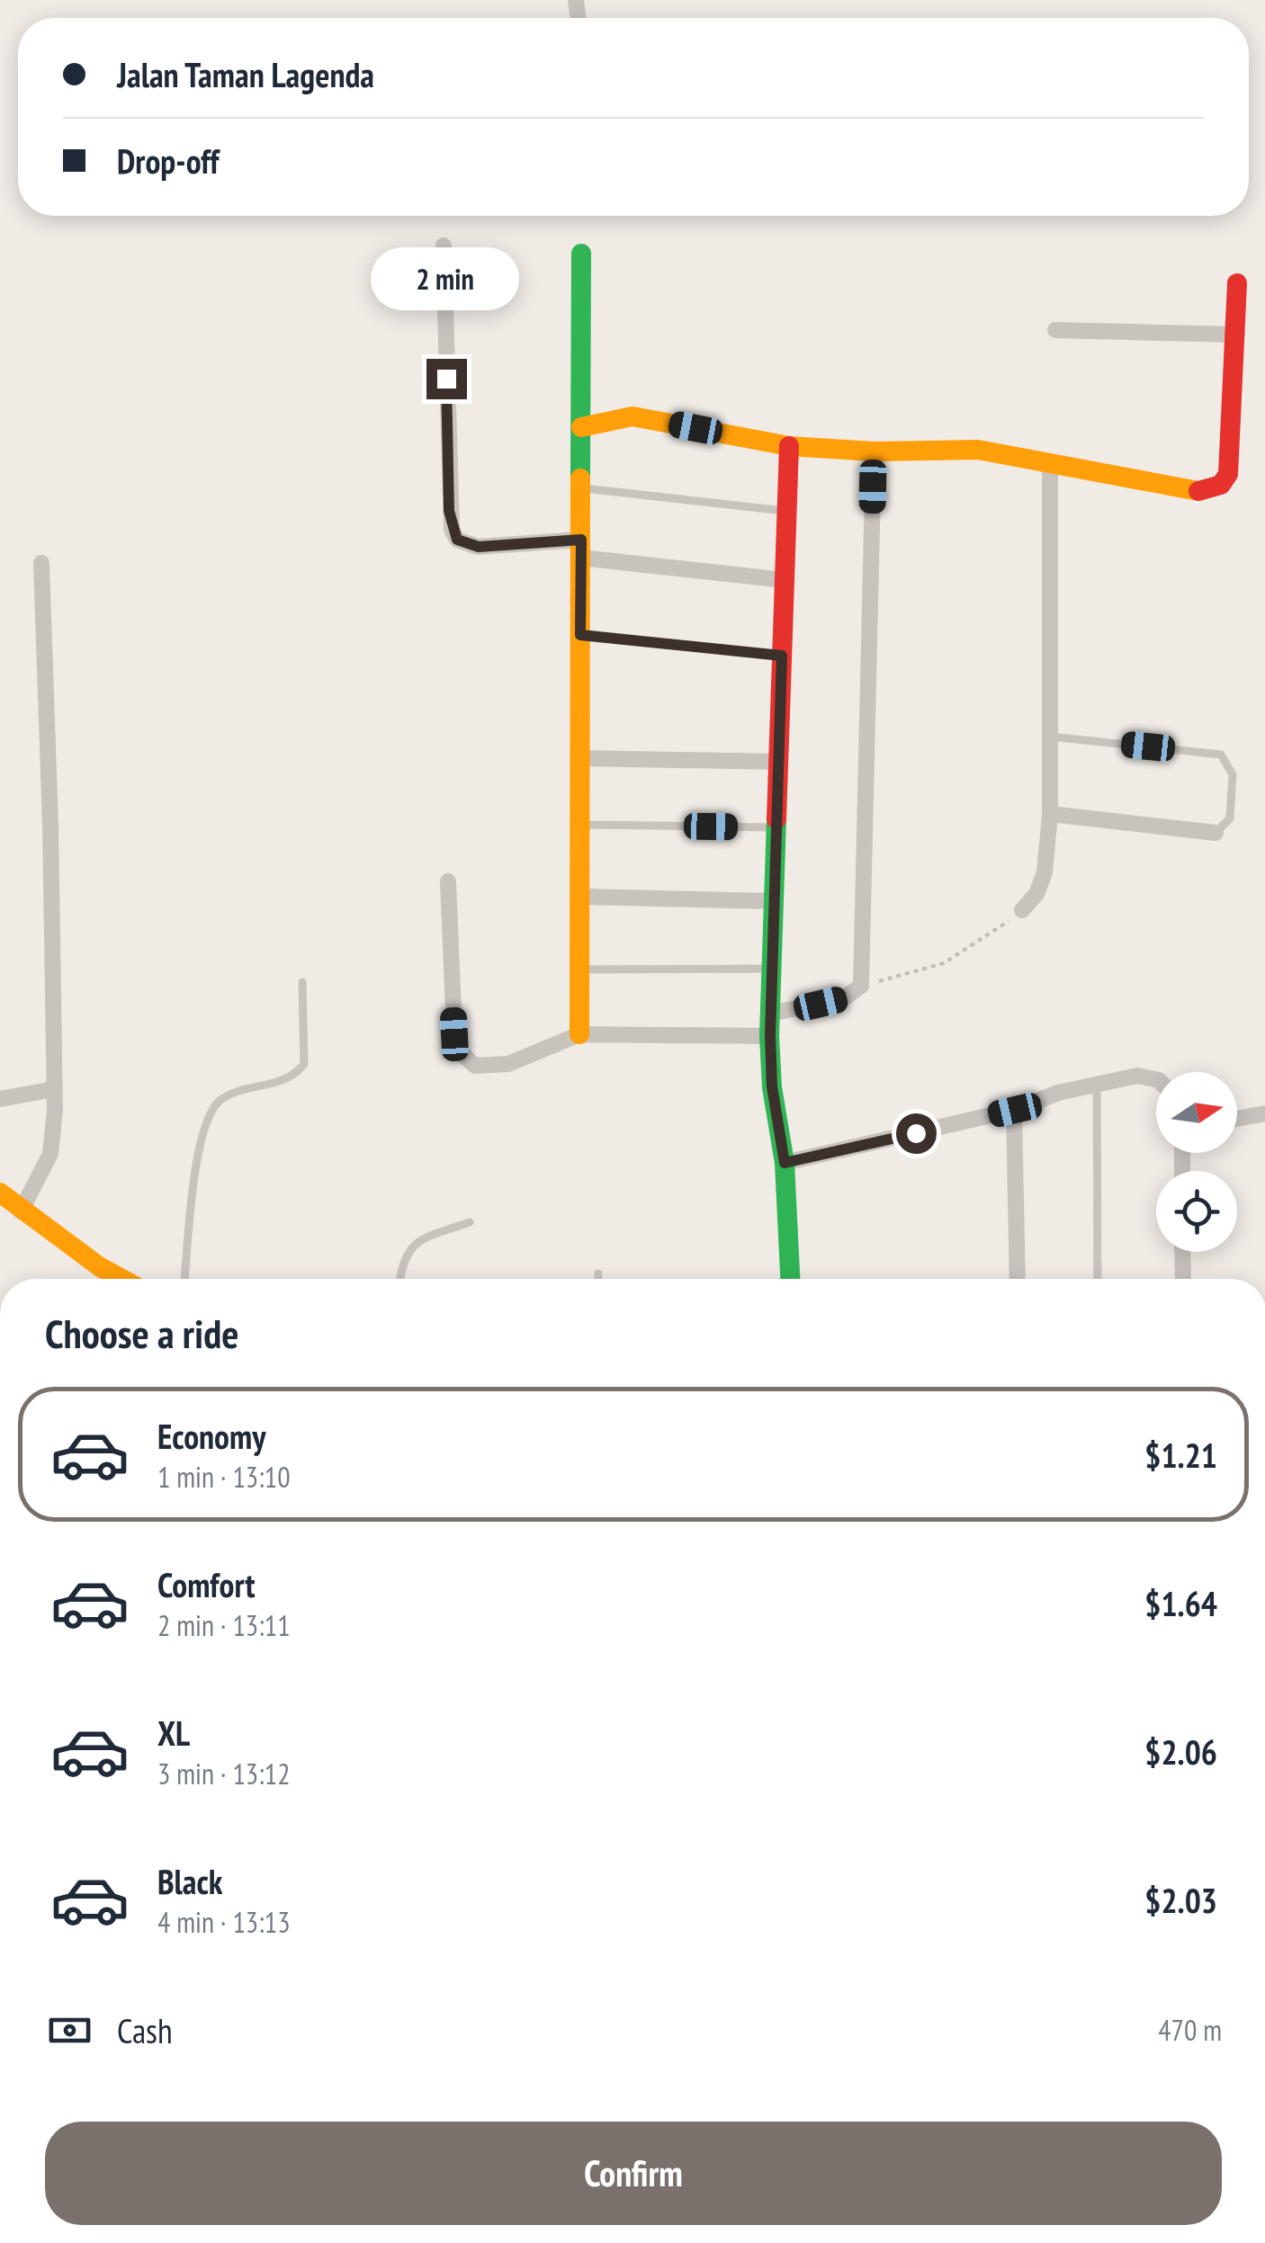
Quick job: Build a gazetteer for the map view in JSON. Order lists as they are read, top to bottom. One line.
{"north":"right","page":{"banner":["Jalan Taman Lagenda","Drop-off"],"bubble":"2 min","heading":"Choose a ride","list":[{"name":"Economy","note":"1 min · 13:10","value":"$1.21"},{"name":"Comfort","note":"2 min · 13:11","value":"$1.64"},{"name":"XL","note":"3 min · 13:12","value":"$2.06"},{"name":"Black","note":"4 min · 13:13","value":"$2.03"}],"pay":["Cash","470 m"],"buttons":"Confirm"}}
